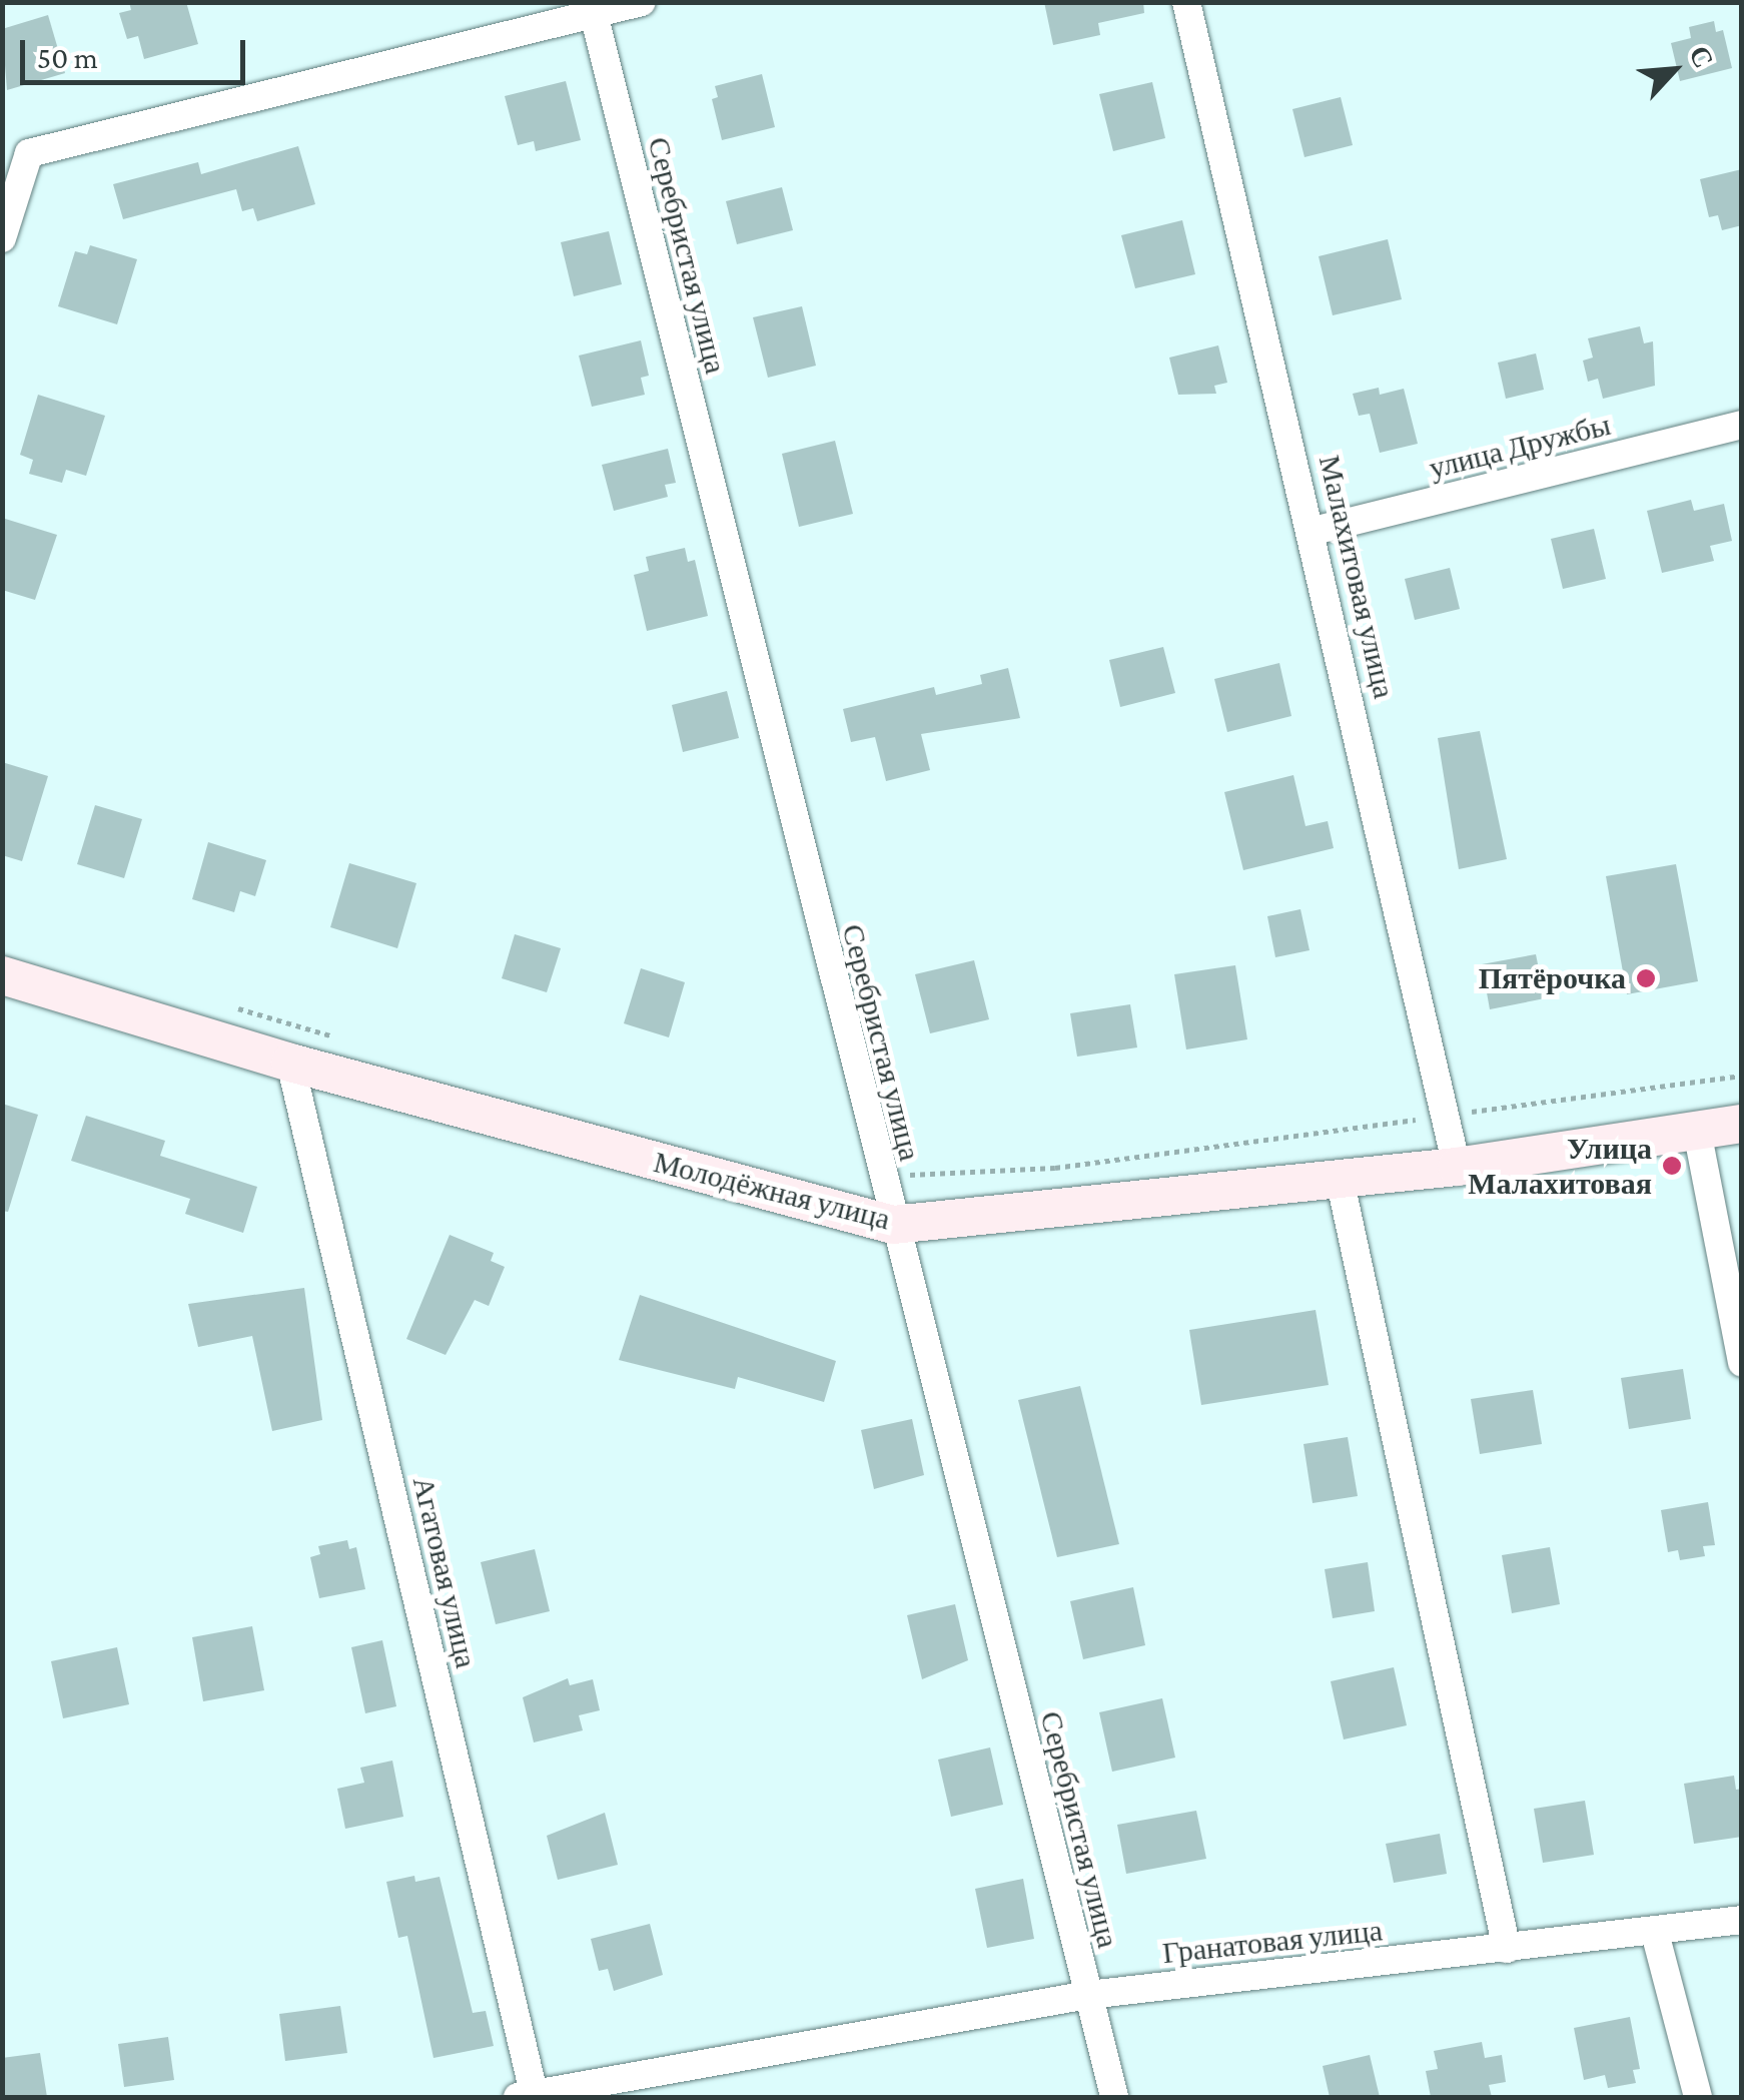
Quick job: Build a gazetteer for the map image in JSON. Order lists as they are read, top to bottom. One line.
{"streets":{"street":["Серебристая улица","улица Дружбы","Малахитовая улица","Молодёжная улица","Агатовая улица","Гранатовая улица"]},"crossings":[["Серебристая улица","Молодёжная улица"],["Серебристая улица","Гранатовая улица"],["улица Дружбы","Малахитовая улица"],["Малахитовая улица","Молодёжная улица"],["Молодёжная улица","Агатовая улица"],["Агатовая улица","Гранатовая улица"]],"places":["Пятёрочка","Улица Малахитовая"],"scale_bar":"50 m","north":"top right"}
